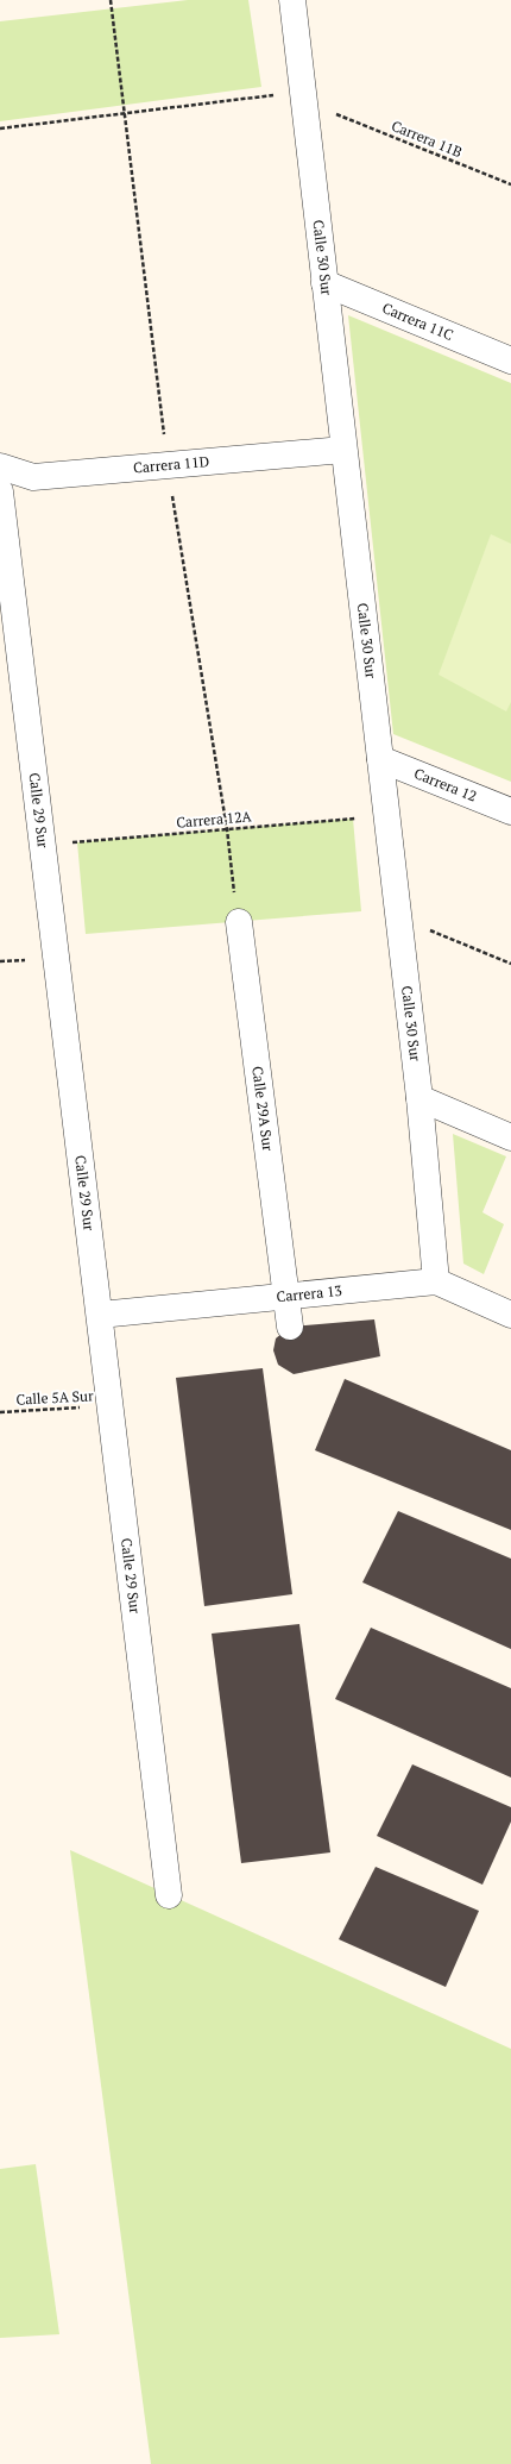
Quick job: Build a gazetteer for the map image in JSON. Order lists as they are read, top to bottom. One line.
{"streets":{"street":["Calle 30 Sur","Carrera 11C","Carrera 11D","Carrera 12","Calle 29 Sur","Calle 29A Sur","Carrera 13"],"path":["Carrera 11B","Carrera 12A","Calle 5A Sur"]},"crossings":[["Calle 30 Sur","Carrera 11C"],["Calle 30 Sur","Carrera 11D"],["Calle 30 Sur","Carrera 12"],["Calle 30 Sur","Carrera 12A"],["Calle 30 Sur","Carrera 13"],["Calle 29 Sur","Carrera 12A"],["Calle 29 Sur","Carrera 13"],["Calle 29 Sur","Calle 5A Sur"],["Calle 29A Sur","Carrera 13"]]}
